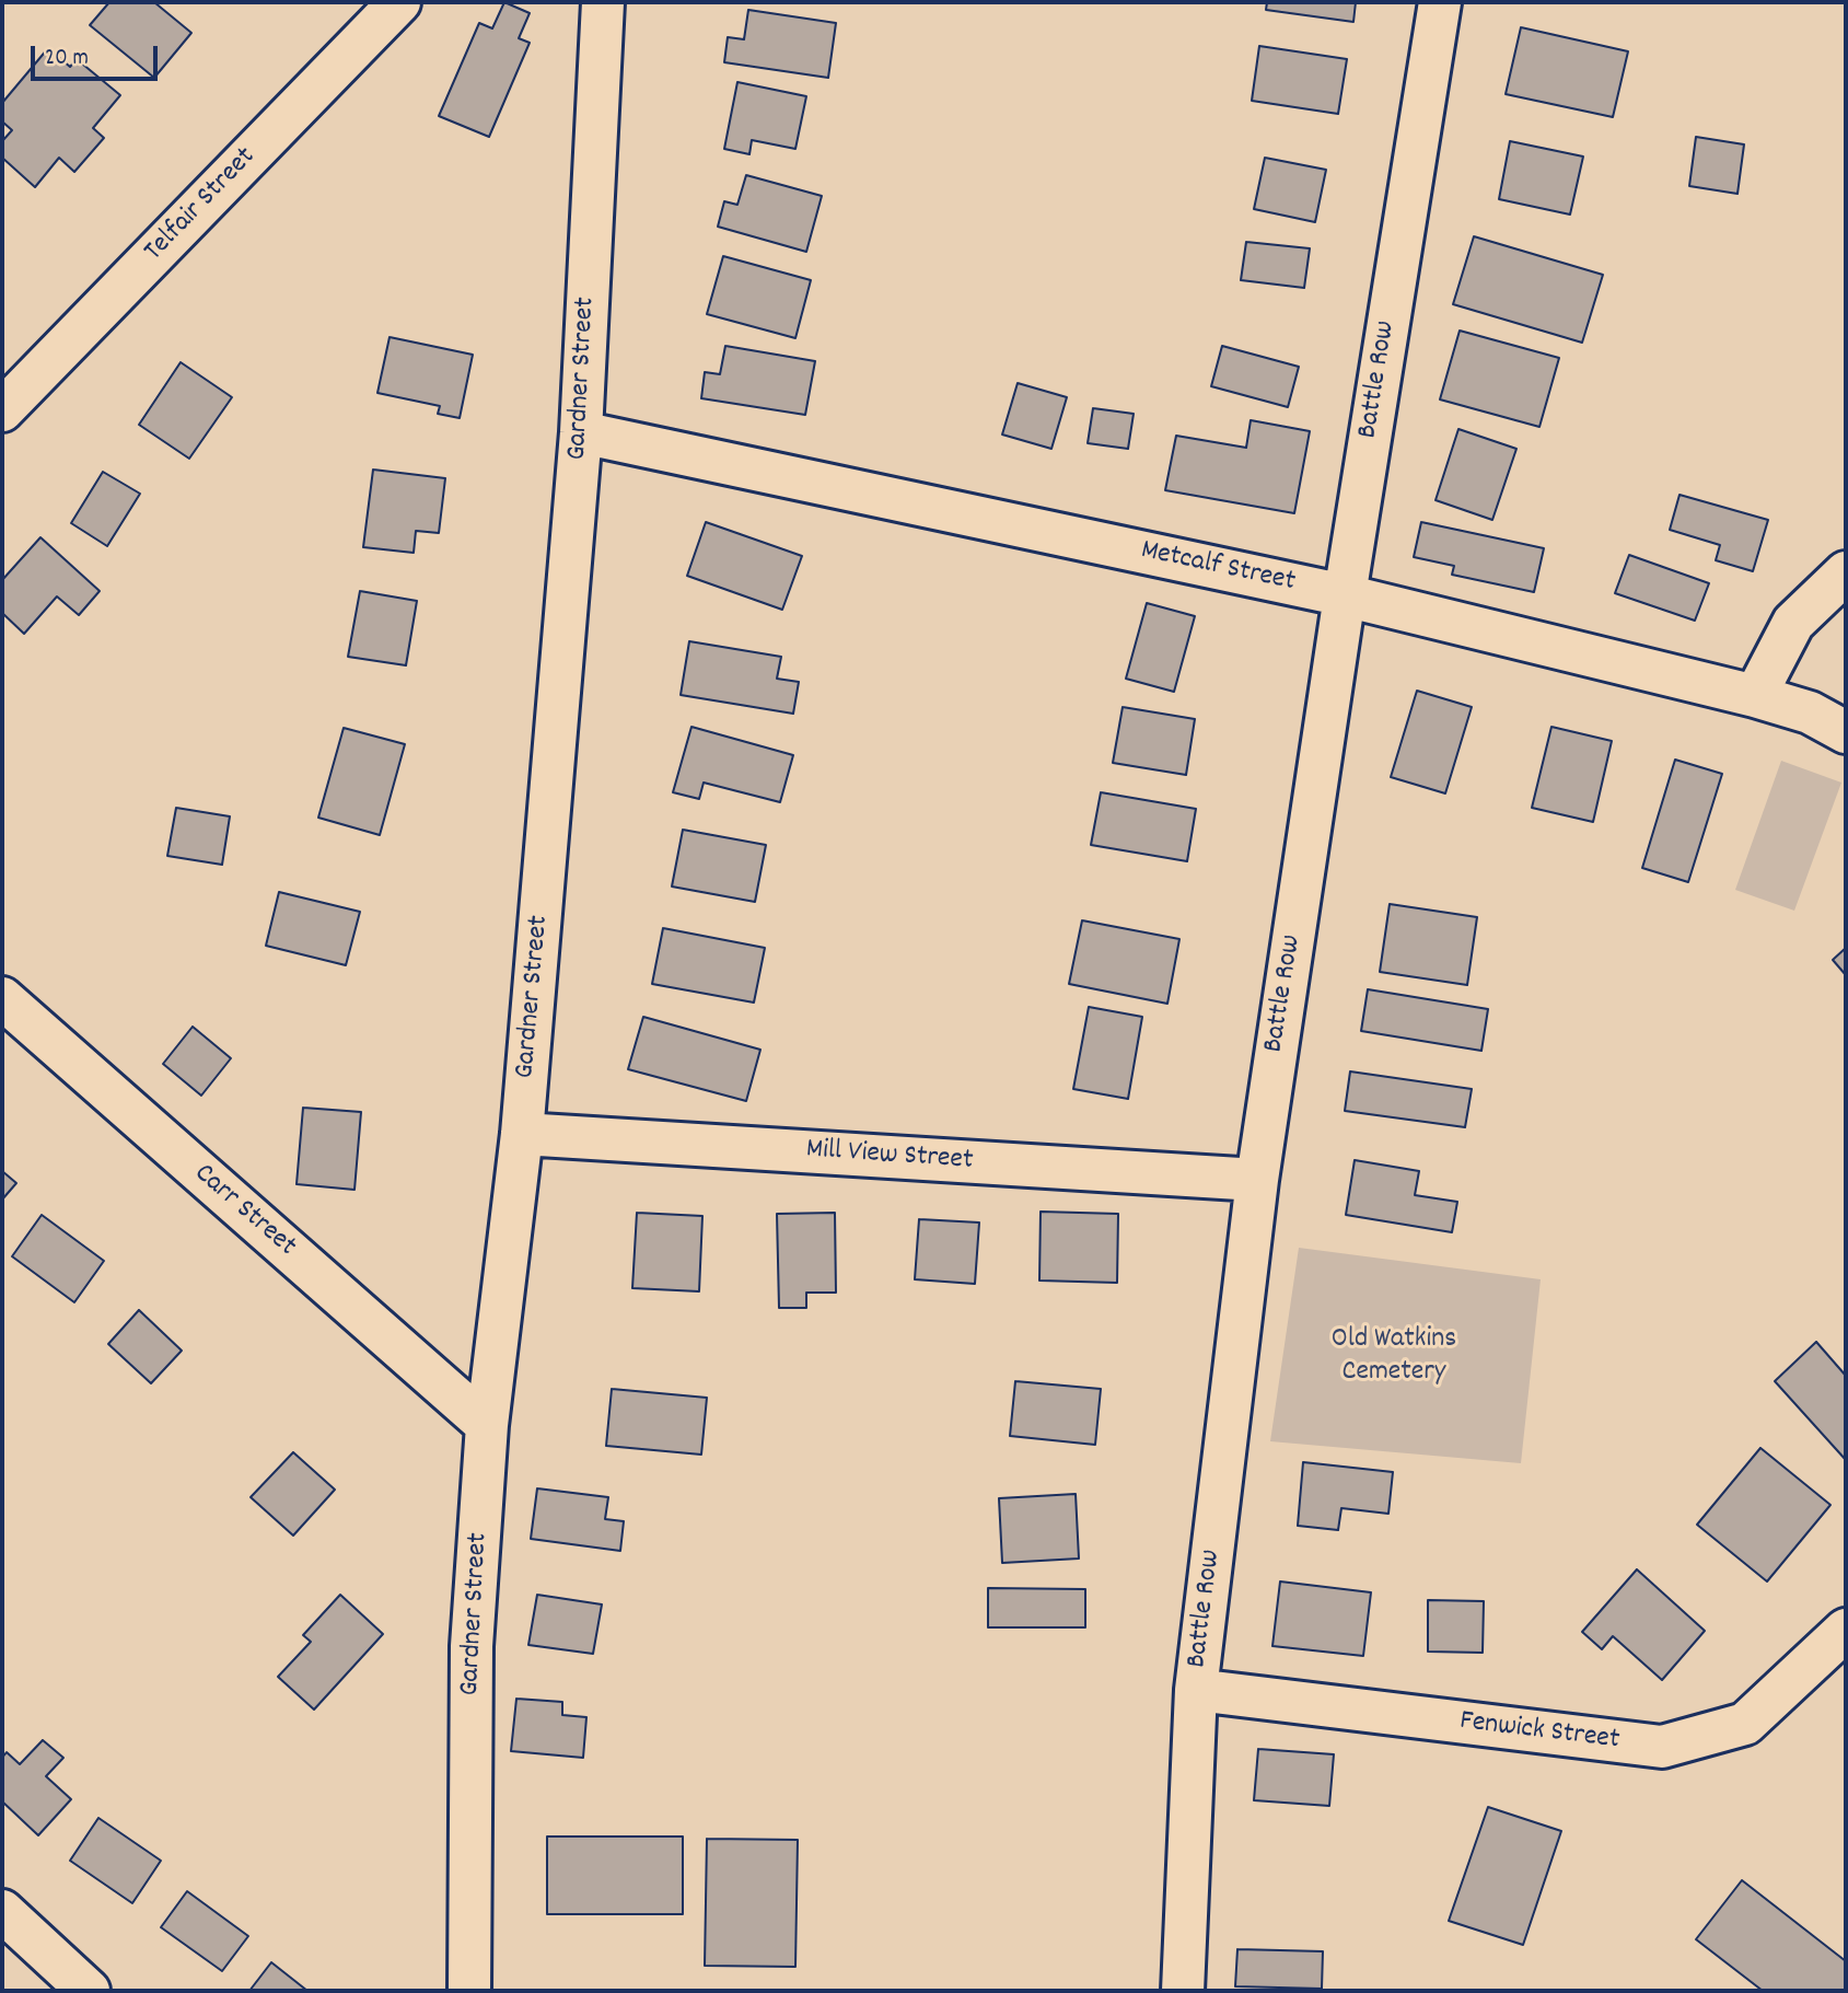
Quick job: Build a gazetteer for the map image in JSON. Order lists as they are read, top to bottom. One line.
{"streets":{"street":["Telfair Street","Gardner Street","Battle Row","Metcalf Street","Mill View Street","Carr Street","Fenwick Street"]},"crossings":[["Gardner Street","Metcalf Street"],["Gardner Street","Mill View Street"],["Gardner Street","Carr Street"],["Battle Row","Metcalf Street"],["Battle Row","Mill View Street"],["Battle Row","Fenwick Street"]],"parks":["Old Watkins Cemetery"],"scale_bar":"20 m"}
